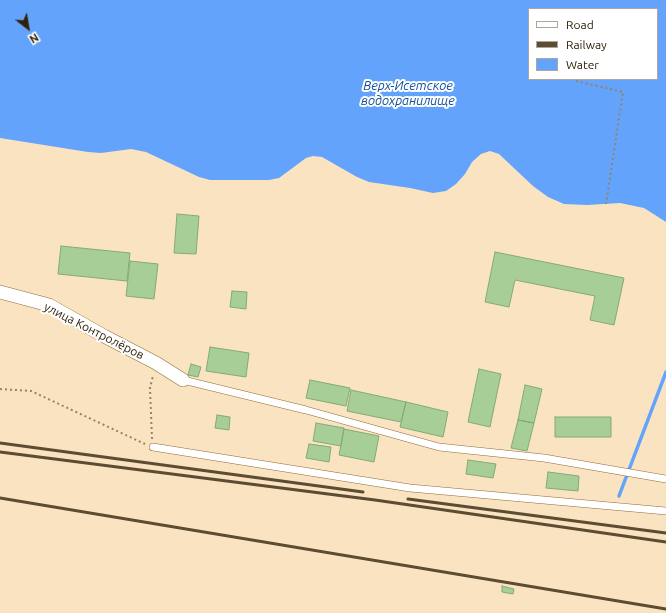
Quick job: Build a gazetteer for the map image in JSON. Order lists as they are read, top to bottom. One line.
{"streets":{"street":["улица Контролёров"]},"water":["Верх-Исетское водохранилище"],"legend":["Road","Railway","Water"],"north":"bottom right"}
